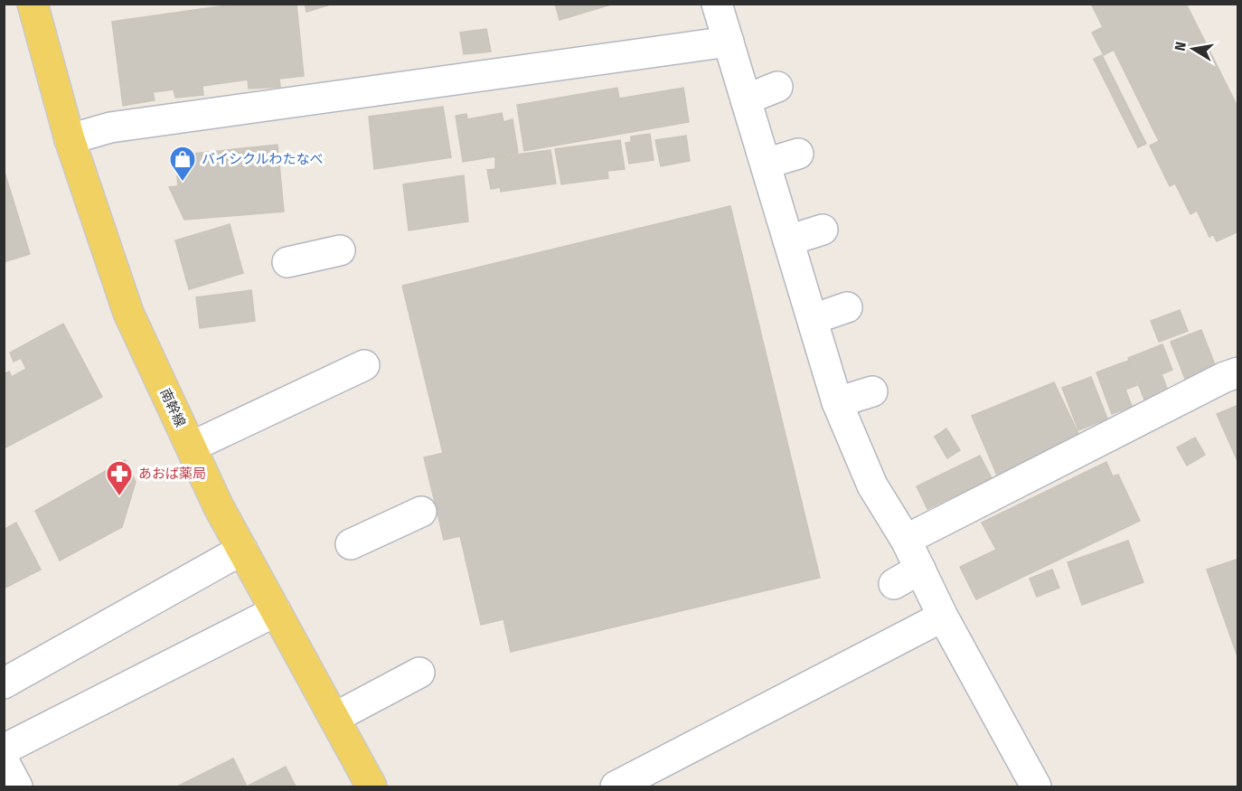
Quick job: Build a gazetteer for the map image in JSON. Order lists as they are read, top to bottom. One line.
{"streets":{"main road":["南幹線"]},"places":{"shop":["バイシクルわたなべ"],"pharmacy":["あおば薬局"]},"north":"left"}
